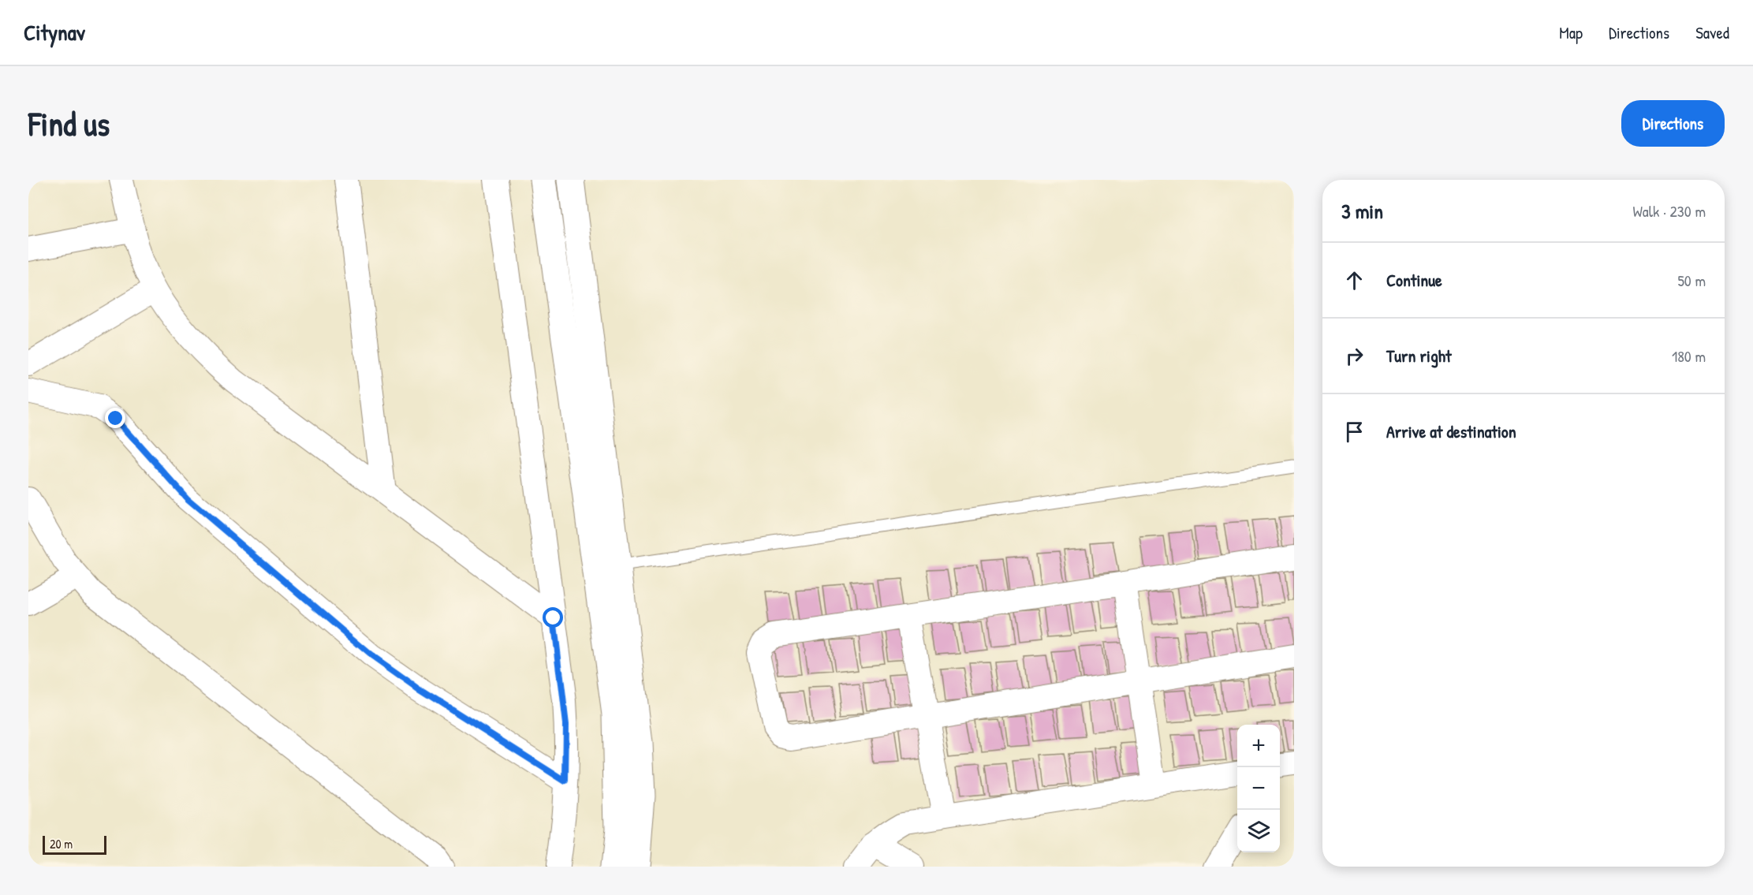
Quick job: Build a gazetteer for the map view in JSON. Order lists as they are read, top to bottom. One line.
{"scale_bar":"20 m","page":{"header":"Citynav","nav":["Map","Directions","Saved"],"buttons":"Directions","title":"Find us","heading":["3 min","Walk · 230 m"],"list":[["Continue","50 m"],["Turn right","180 m"],"Arrive at destination"],"map_buttons":["+","−"],"scale":"20 m"}}
